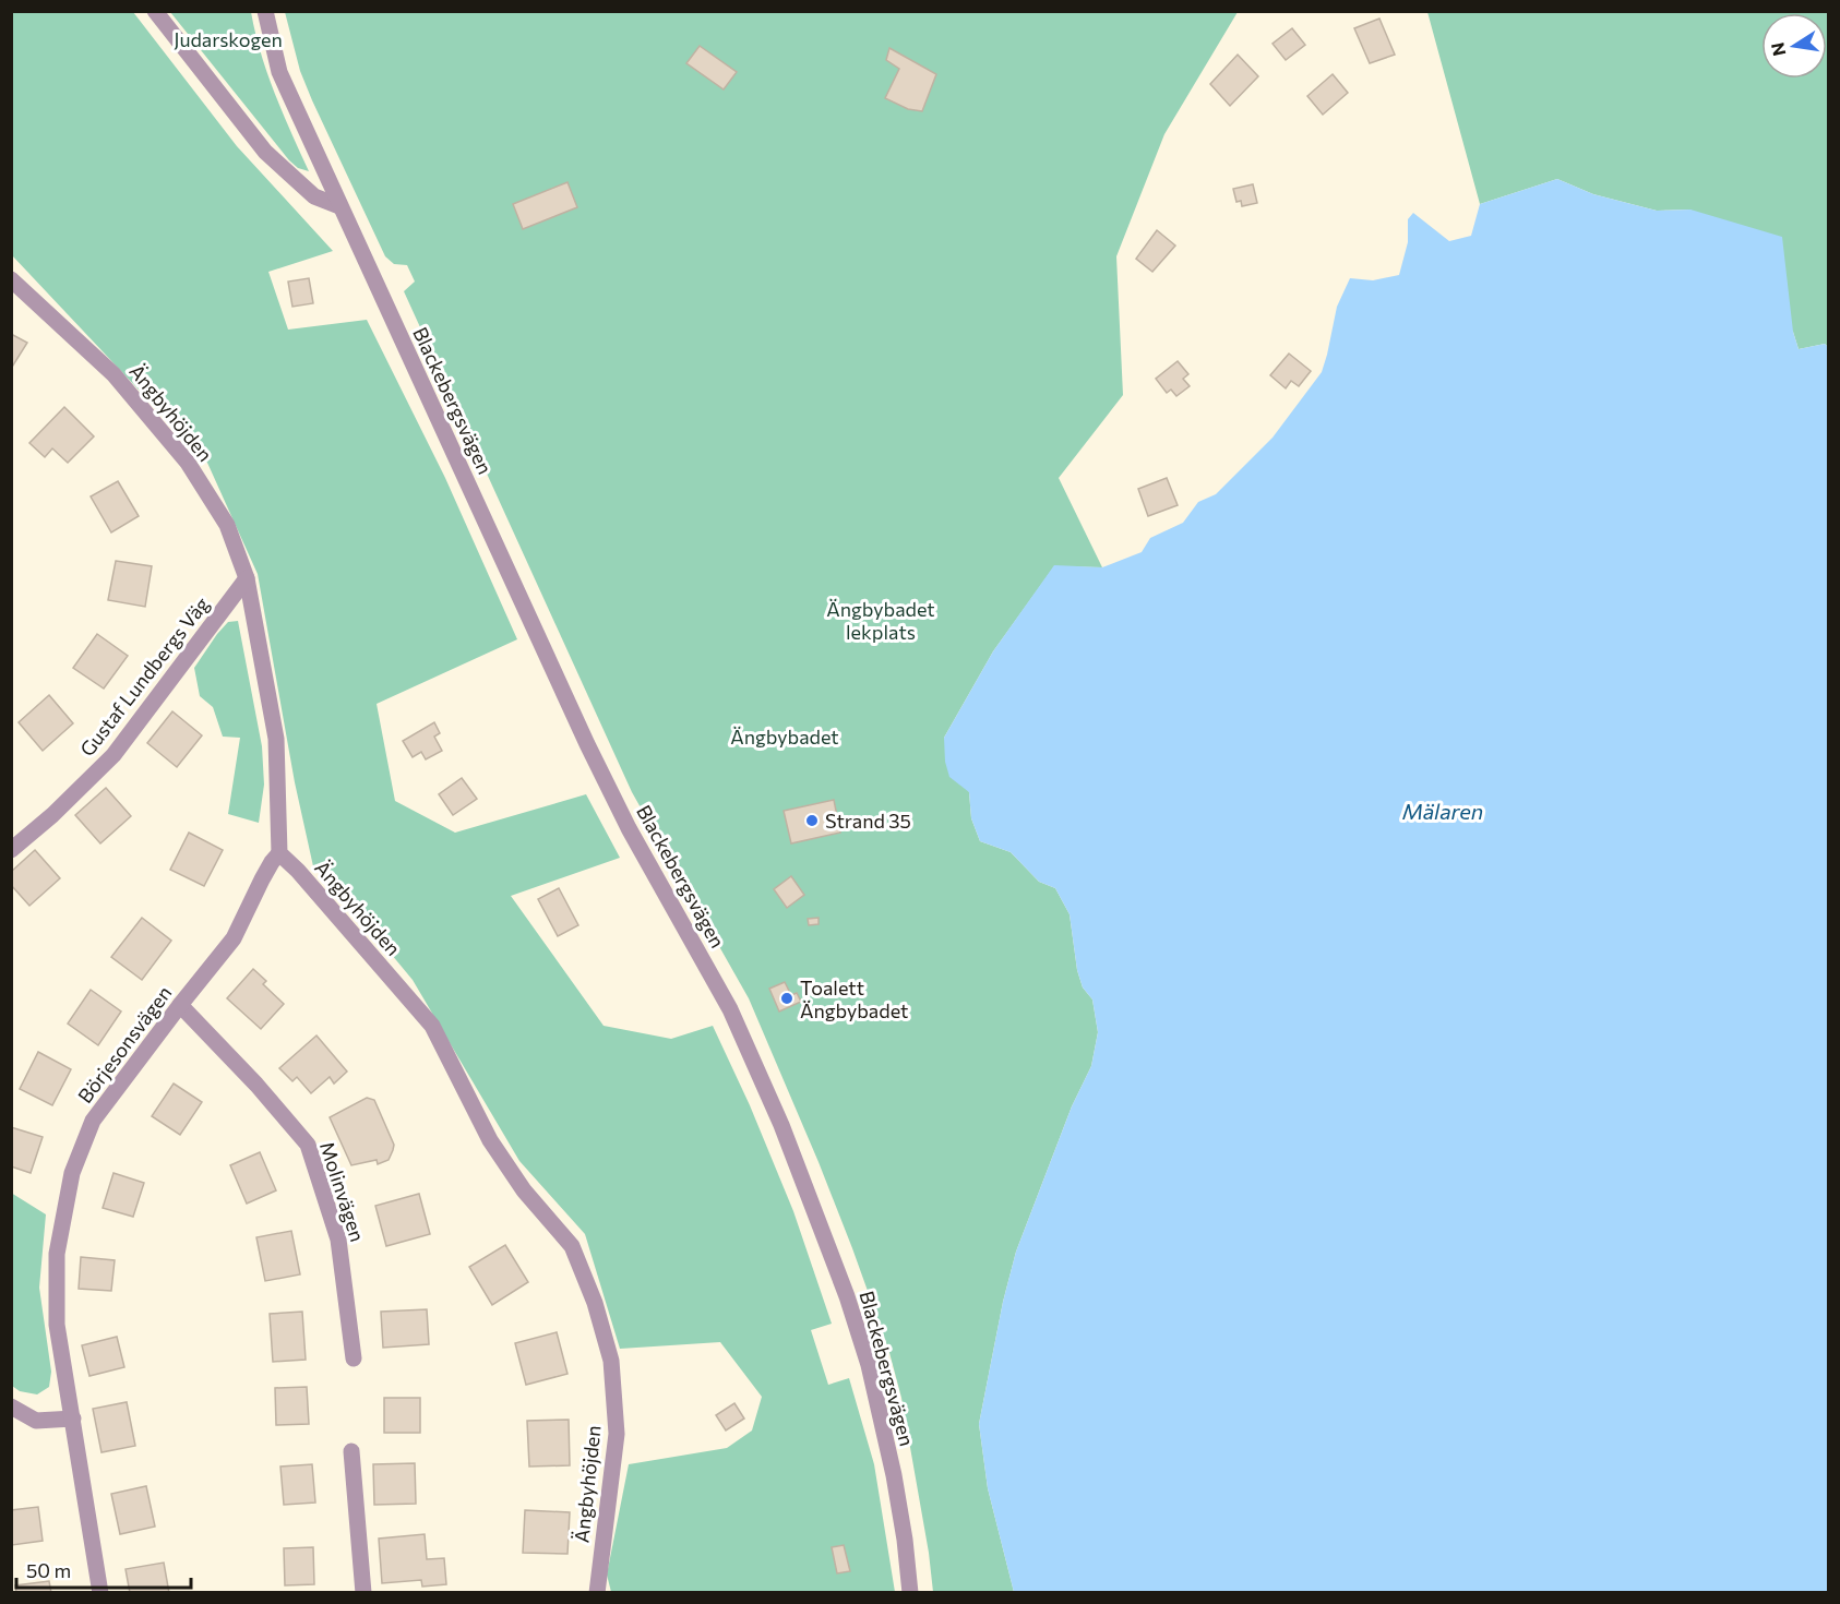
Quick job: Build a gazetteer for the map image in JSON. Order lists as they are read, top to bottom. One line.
{"streets":{"street":["Blackebergsvägen","Ängbyhöjden","Gustaf Lundbergs Väg","Börjesonsvägen","Molinvägen"]},"crossings":[["Ängbyhöjden","Gustaf Lundbergs Väg"],["Ängbyhöjden","Börjesonsvägen"],["Börjesonsvägen","Molinvägen"]],"water":["Mälaren"],"parks":["Judarskogen","Ängbybadet lekplats","Ängbybadet"],"places":["Strand 35","Toalett Ängbybadet"],"scale_bar":"50 m","north":"left"}
